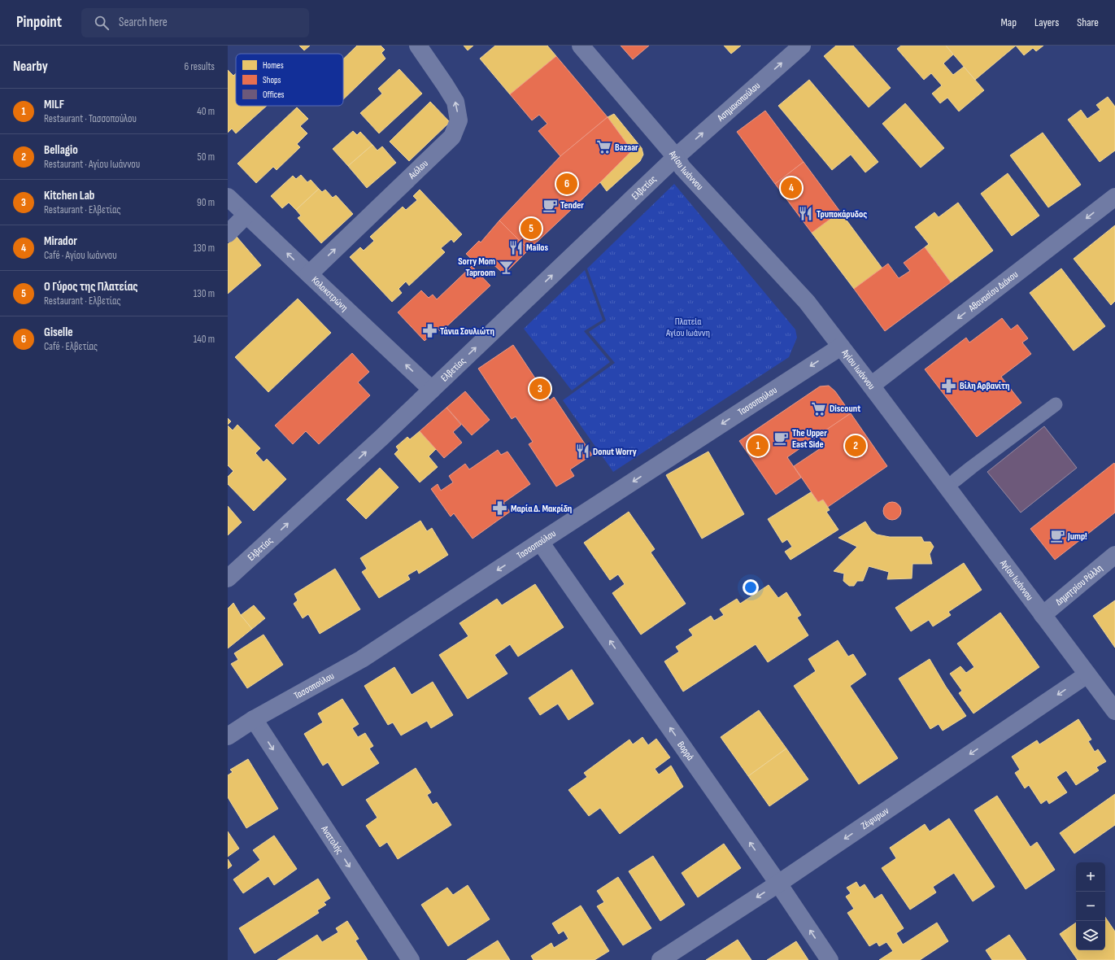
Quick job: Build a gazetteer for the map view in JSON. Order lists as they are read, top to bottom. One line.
{"streets":{"street":["Ασημακοπούλου","Αιόλου","Αγίου Ιωάννου","Ελβετίας","Αθανασίου Διάκου","Κολοκοτρώνη","Τασσοπούλου","Δημητρίου Ράλλη","Βορρά","Ζέφυρων","Ανατολής"]},"crossings":[["Ασημακοπούλου","Αγίου Ιωάννου"],["Ασημακοπούλου","Ελβετίας"],["Αιόλου","Κολοκοτρώνη"],["Αγίου Ιωάννου","Ελβετίας"],["Αγίου Ιωάννου","Αθανασίου Διάκου"],["Αγίου Ιωάννου","Τασσοπούλου"],["Αγίου Ιωάννου","Δημητρίου Ράλλη"],["Αγίου Ιωάννου","Ζέφυρων"],["Ελβετίας","Κολοκοτρώνη"],["Τασσοπούλου","Βορρά"],["Τασσοπούλου","Ανατολής"],["Βορρά","Ζέφυρων"]],"one_way":["Ασημακοπούλου","Αιόλου","Ελβετίας","Κολοκοτρώνη","Τασσοπούλου","Βορρά","Ζέφυρων","Ανατολής"],"parks":["Πλατεία Αγίου Ιωάννη"],"places":{"supermarket":["Bazaar","Discount"],"cafe":["Tender","The Upper East Side","Jump!"],"restaurant":["Τρυποκάρυδος","Mailos","Donut Worry"],"bar":["Sorry Mom Taproom"],"pharmacy":["Τάνια Σουλιώτη","Βίλη Αρβανίτη","Μαρία Δ. Μακρίδη"]},"legend":["Homes","Shops","Offices"],"page":{"header":"Pinpoint","search":"Search here","nav":["Map","Layers","Share"],"heading":["Nearby","6 results"],"list":[{"mark":"1","name":"MILF","note":"Restaurant · Τασσοπούλου","value":"40 m"},{"mark":"2","name":"Bellagio","note":"Restaurant · Αγίου Ιωάννου","value":"50 m"},{"mark":"3","name":"Kitchen Lab","note":"Restaurant · Ελβετίας","value":"90 m"},{"mark":"4","name":"Mirador","note":"Café · Αγίου Ιωάννου","value":"130 m"},{"mark":"5","name":"Ο Γύρος της Πλατείας","note":"Restaurant · Ελβετίας","value":"130 m"},{"mark":"6","name":"Giselle","note":"Café · Ελβετίας","value":"140 m"}],"pins":["6","4","5","3","1","2"],"map_buttons":["+","−"]}}
